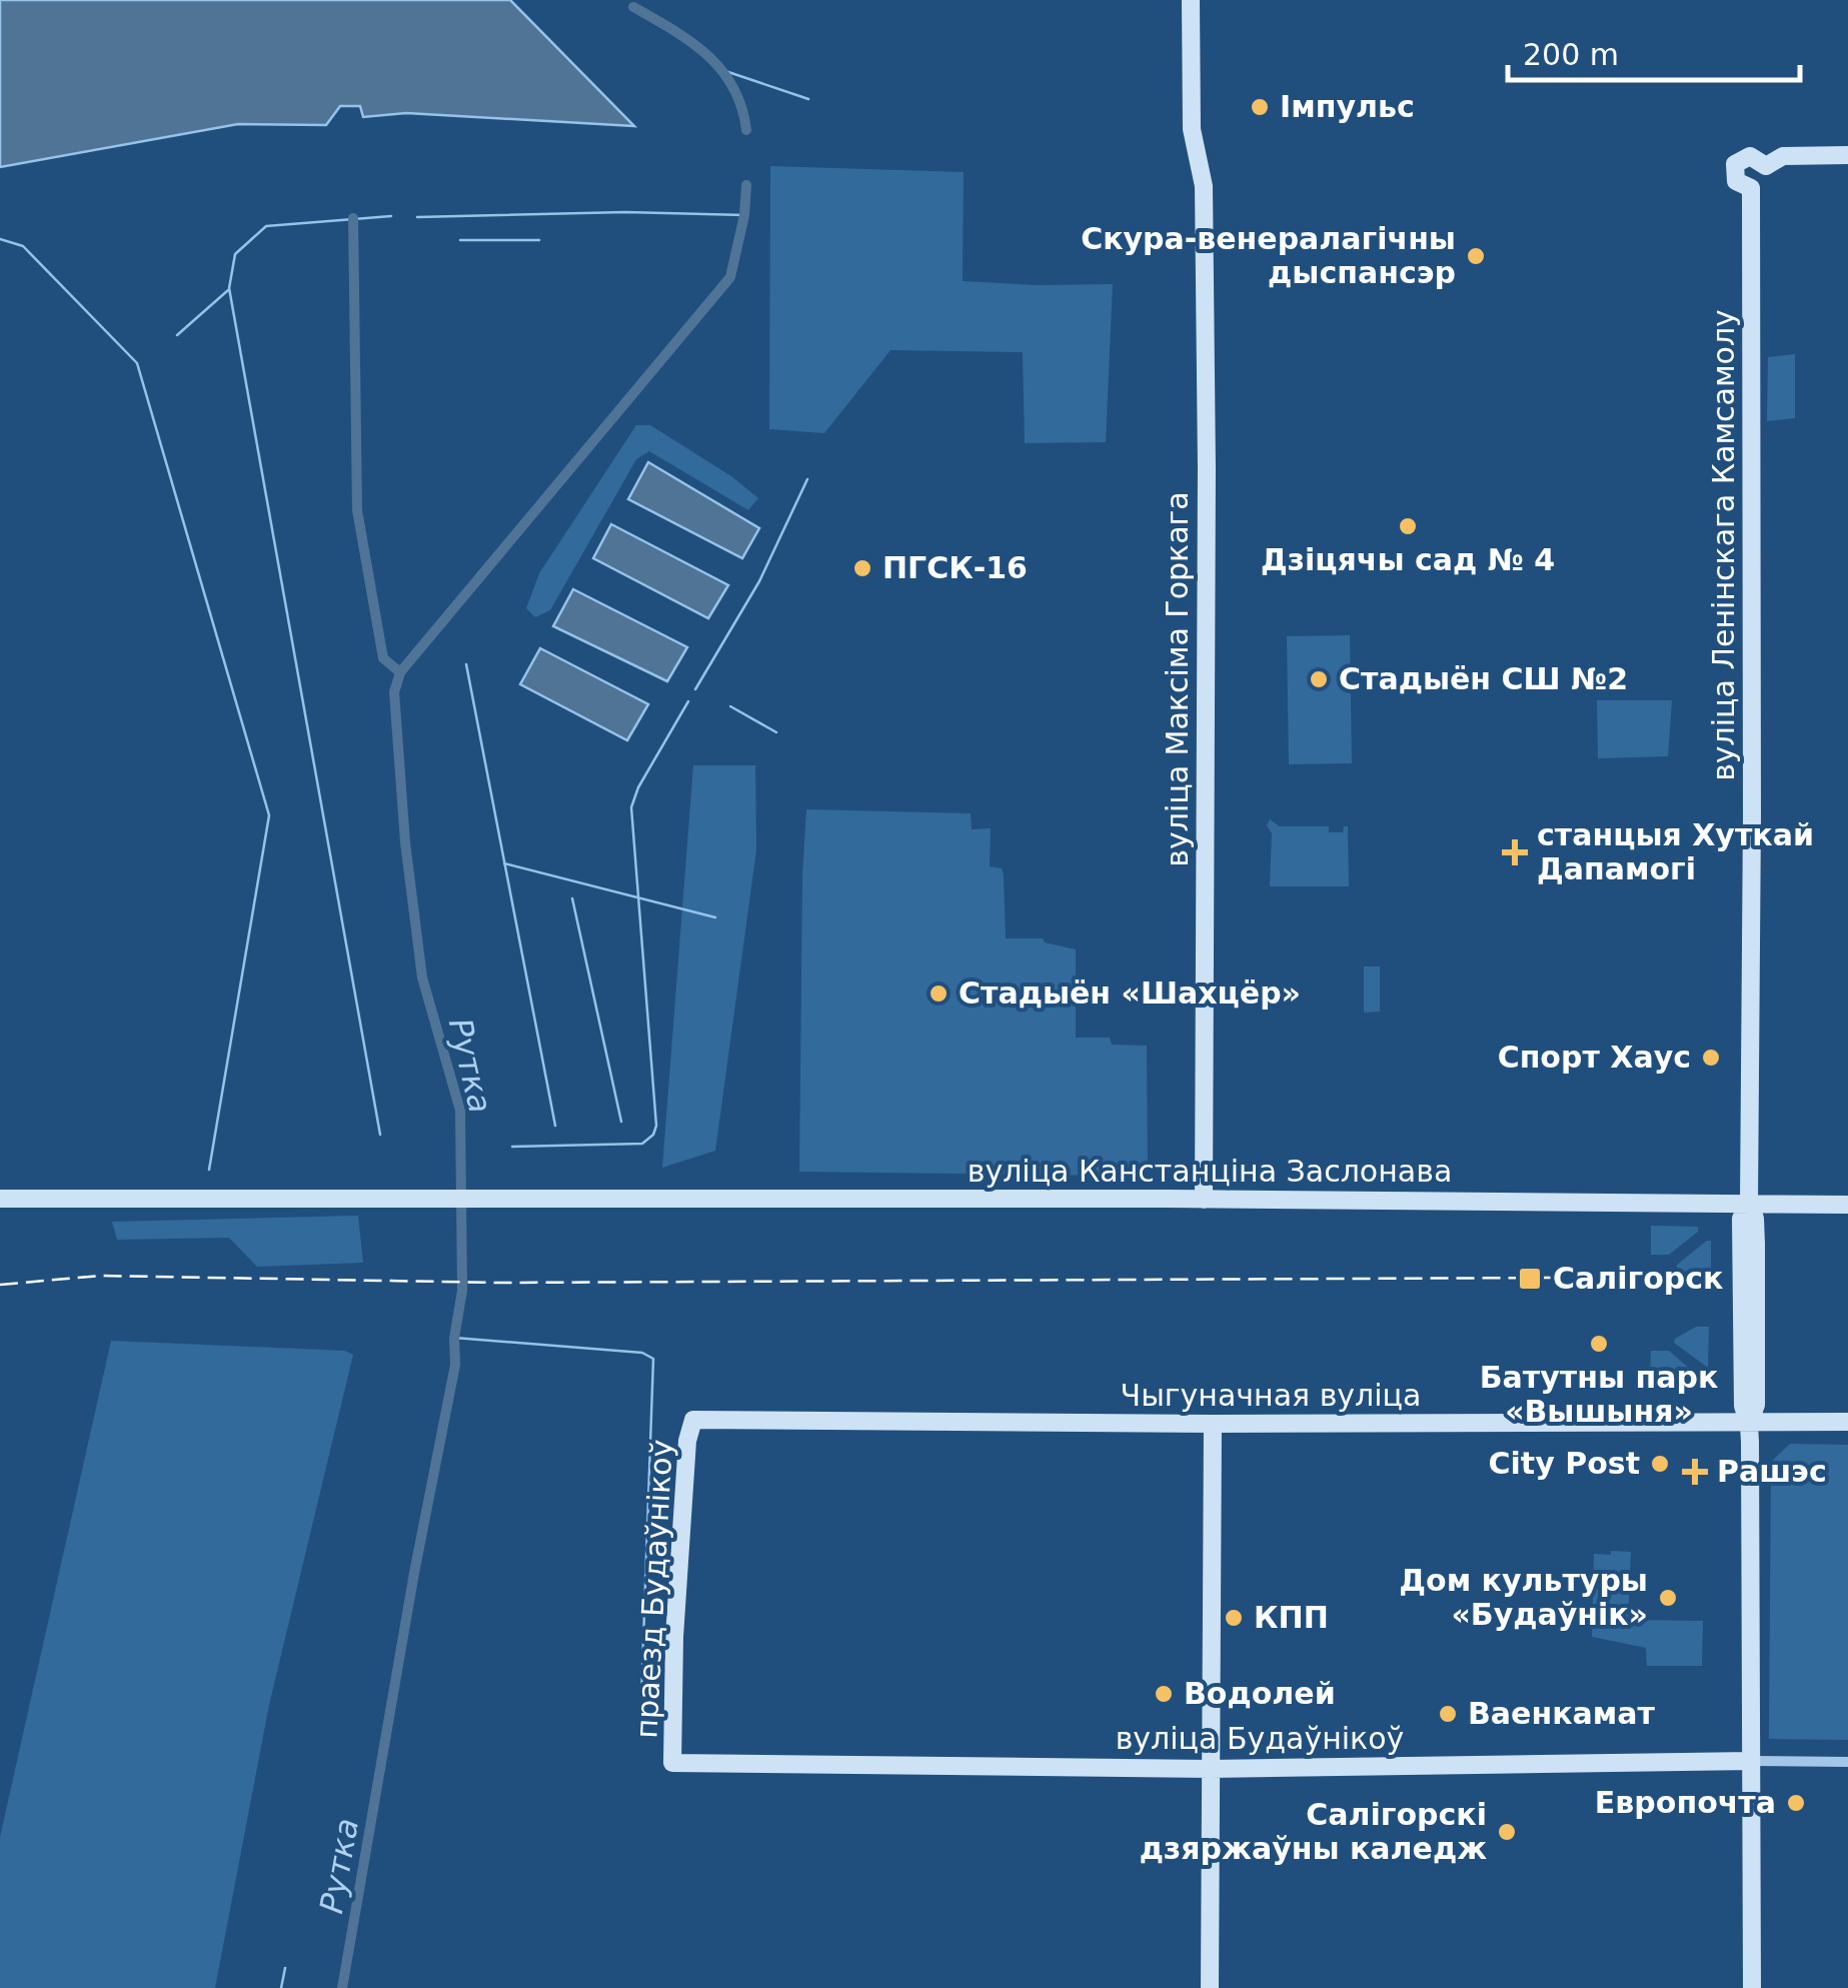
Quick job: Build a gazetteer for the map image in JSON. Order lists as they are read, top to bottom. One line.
{"streets":{"main road":["вуліца Ленінскага Камсамолу","вуліца Максіма Горкага","вуліца Канстанціна Заслонава","Чыгуначная вуліца","праезд Будаўнікоў","вуліца Будаўнікоў"]},"crossings":[["вуліца Ленінскага Камсамолу","вуліца Канстанціна Заслонава"],["вуліца Ленінскага Камсамолу","Чыгуначная вуліца"],["вуліца Ленінскага Камсамолу","вуліца Будаўнікоў"],["вуліца Максіма Горкага","вуліца Канстанціна Заслонава"],["Чыгуначная вуліца","праезд Будаўнікоў"],["праезд Будаўнікоў","вуліца Будаўнікоў"]],"water":["Рутка"],"places":{"other":["Імпульс","Скура-венералагічны дыспансэр","Дзіцячы сад № 4","ПГСК-16","Стадыён СШ №2","Стадыён «Шахцёр»","Спорт Хаус","Батутны парк «Вышыня»","City Post","Дом культуры «Будаўнік»","КПП","Водолей","Ваенкамат","Европочта","Салігорскі дзяржаўны каледж"],"health":["станцыя Хуткай Дапамогі","Рашэс"],"transit":["Салігорск"]},"scale_bar":"200 m"}
